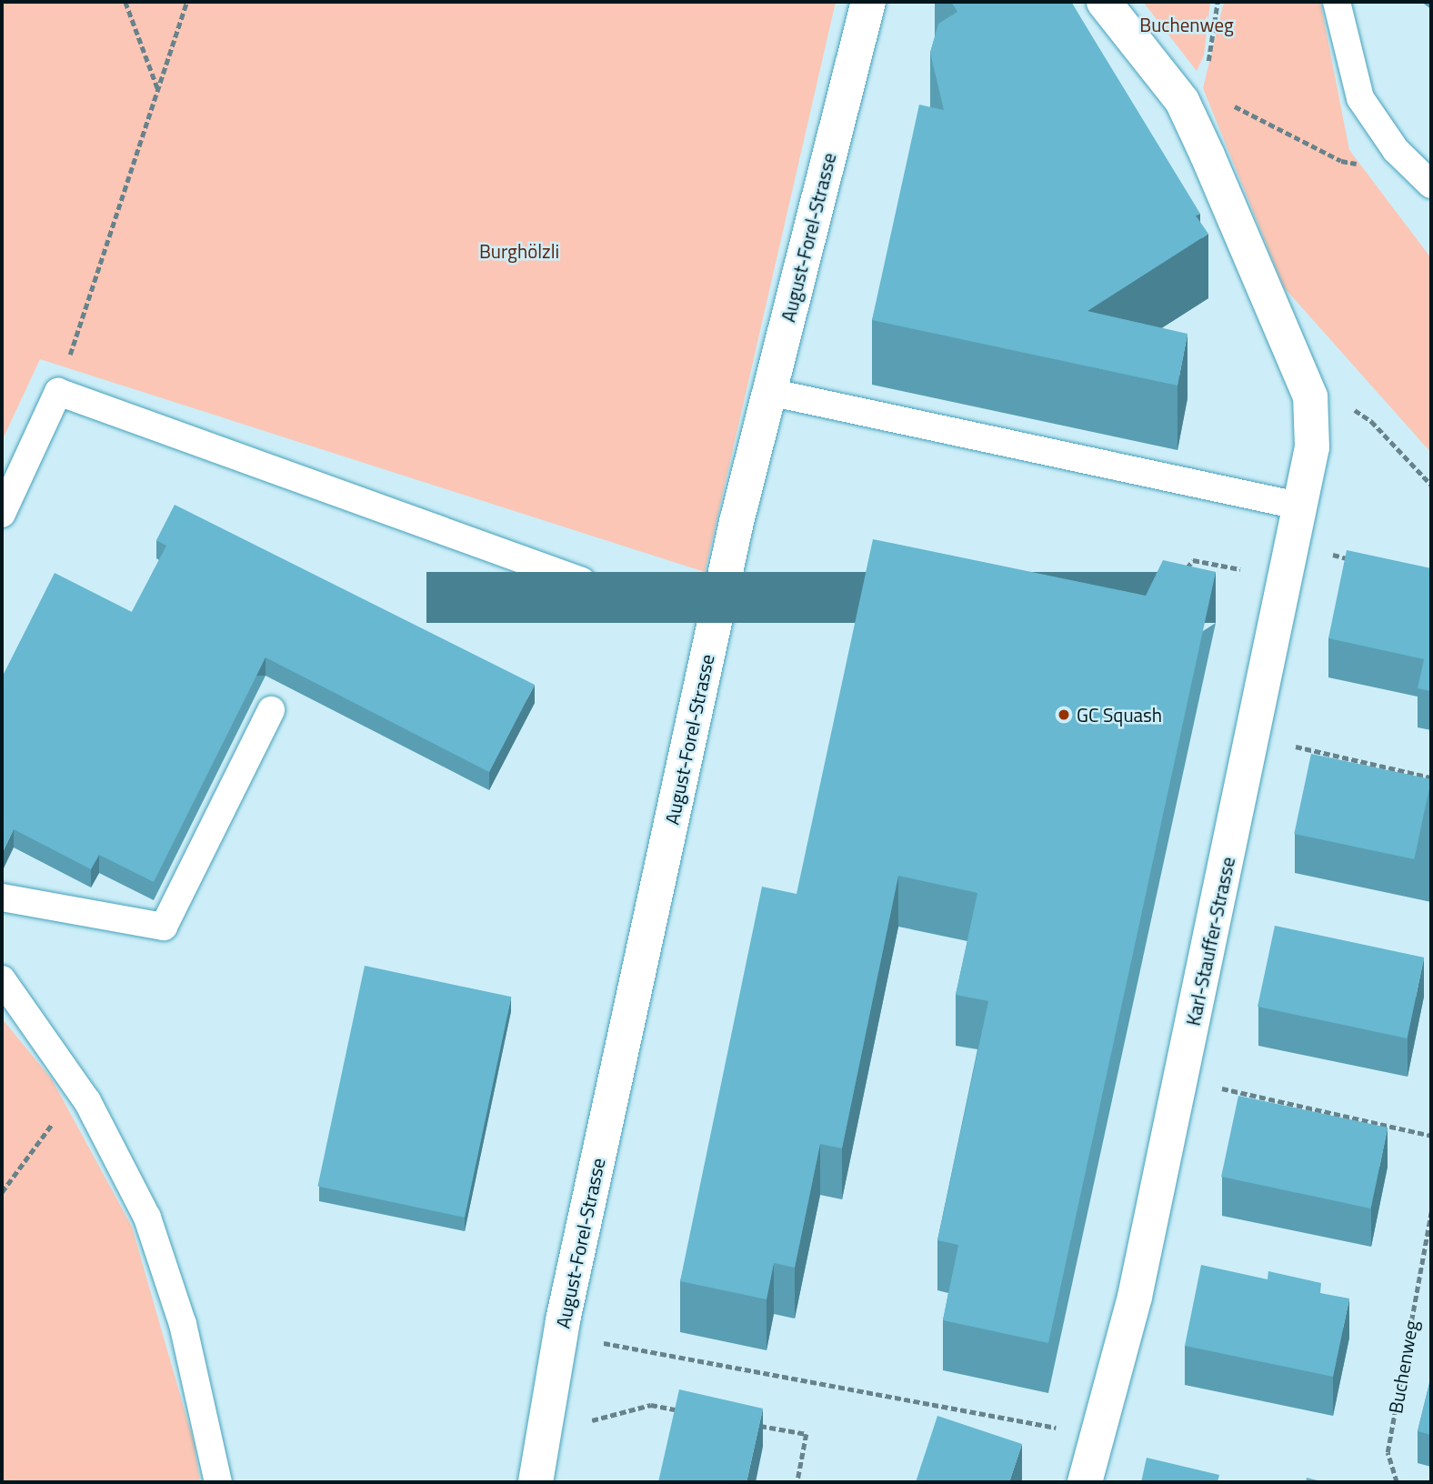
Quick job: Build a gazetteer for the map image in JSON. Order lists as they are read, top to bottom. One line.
{"streets":{"street":["August-Forel-Strasse","Karl-Stauffer-Strasse"],"path":["Buchenweg"]},"parks":["Buchenweg","Burghölzli"],"places":["GC Squash"]}
